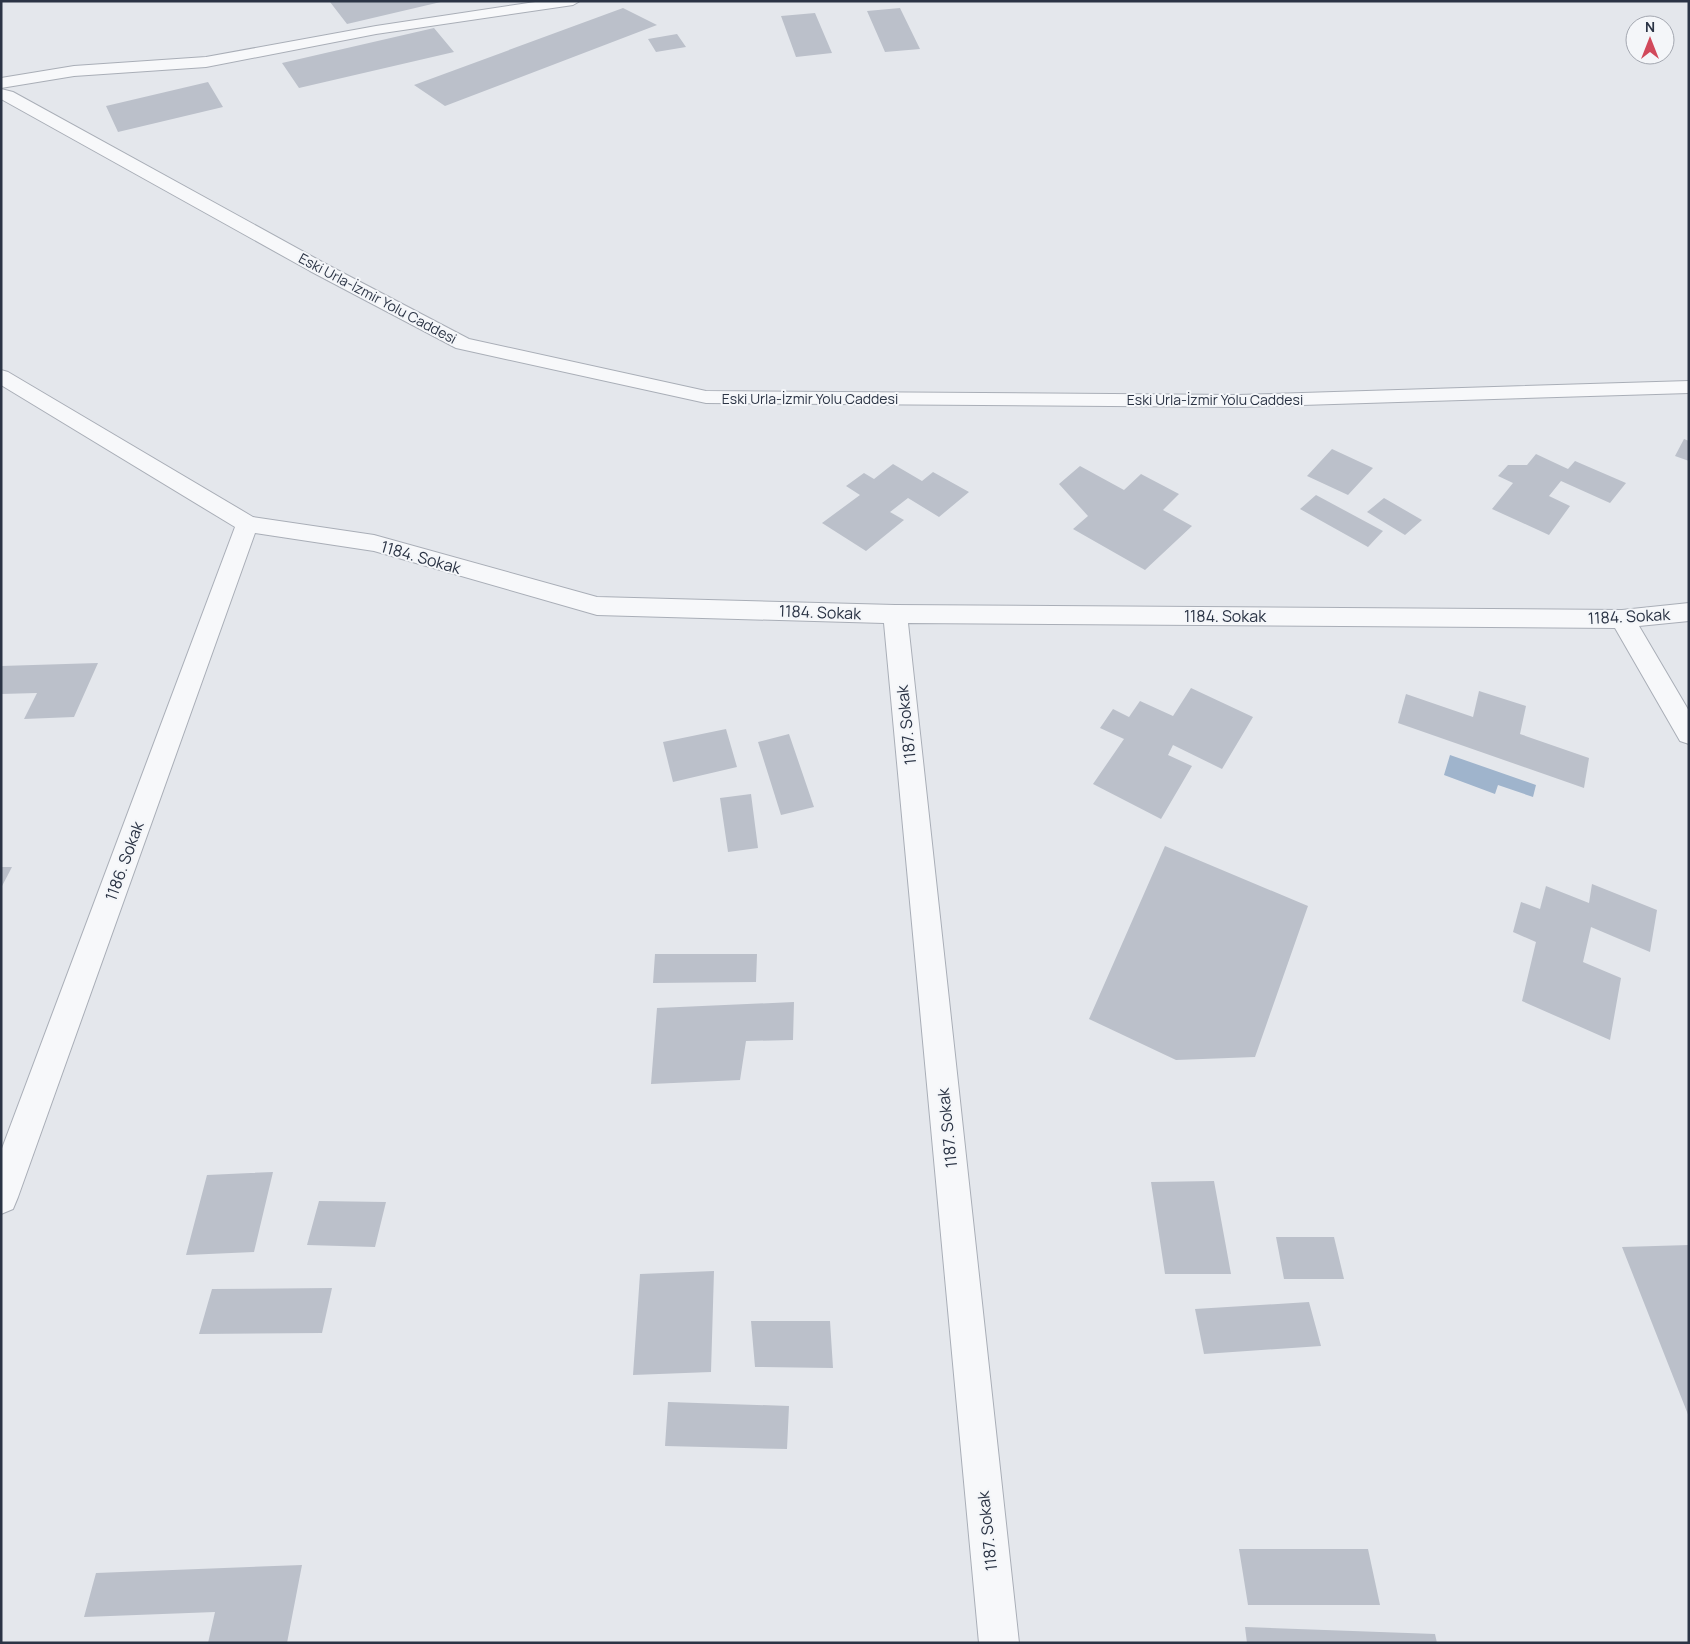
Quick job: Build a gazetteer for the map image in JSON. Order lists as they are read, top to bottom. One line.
{"streets":{"street":["Eski Urla-İzmir Yolu Caddesi","1184. Sokak","1187. Sokak","1186. Sokak"]},"crossings":[["1184. Sokak","1187. Sokak"],["1184. Sokak","1186. Sokak"]],"north":"top"}
